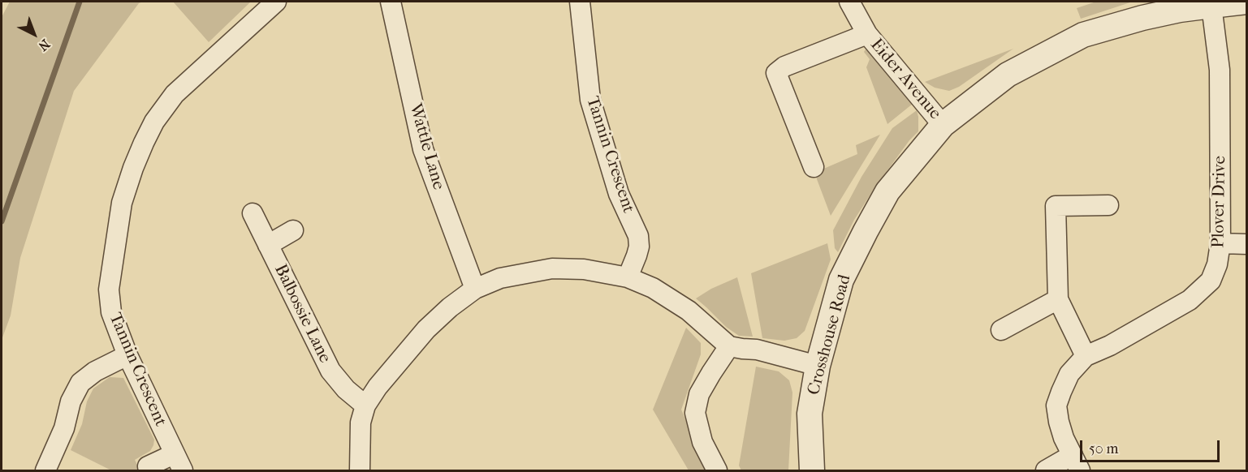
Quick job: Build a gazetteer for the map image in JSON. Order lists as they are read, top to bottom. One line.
{"streets":{"street":["Eider Avenue","Wattle Lane","Tannin Crescent","Plover Drive","Balbossie Lane","Crosshouse Road"]},"crossings":[["Eider Avenue","Crosshouse Road"],["Plover Drive","Crosshouse Road"]],"scale_bar":"50 m","north":"bottom right"}
